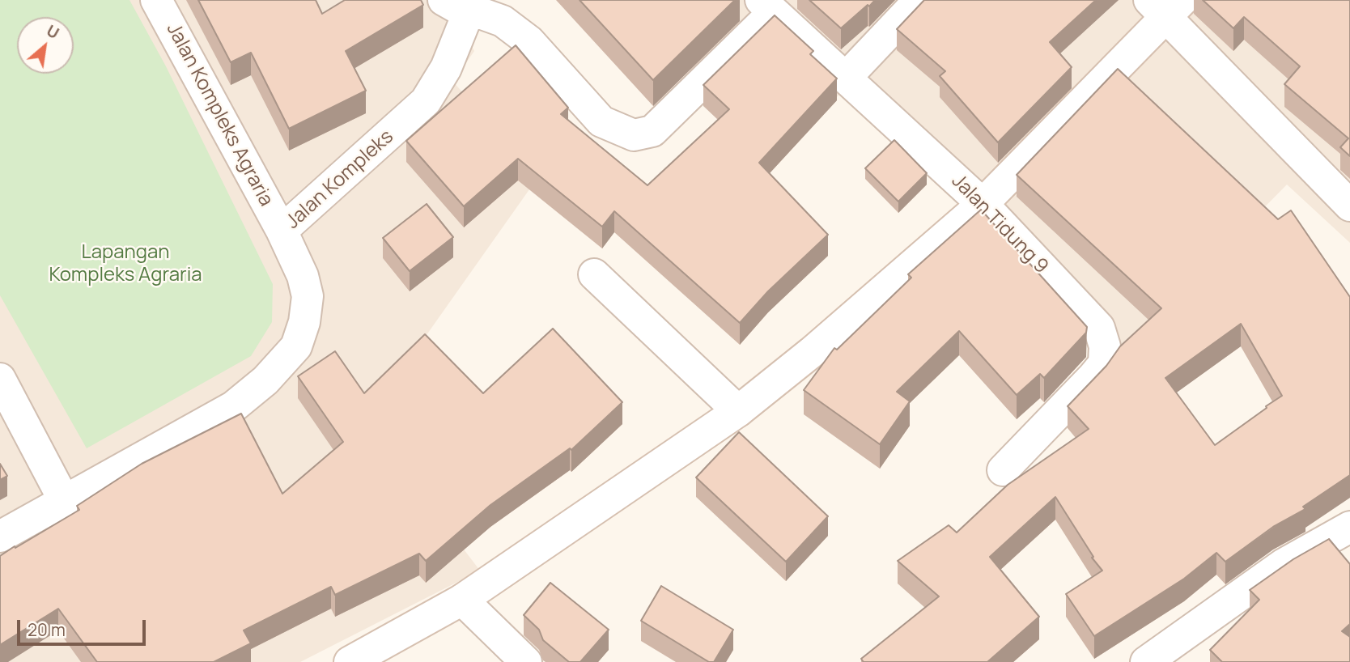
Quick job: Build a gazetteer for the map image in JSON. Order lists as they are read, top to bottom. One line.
{"streets":{"street":["Jalan Kompleks Agraria","Jalan Kompleks","Jalan Tidung 9"]},"crossings":[["Jalan Kompleks Agraria","Jalan Kompleks"]],"parks":["Lapangan Kompleks Agraria"],"scale_bar":"20 m","north":"top right"}
